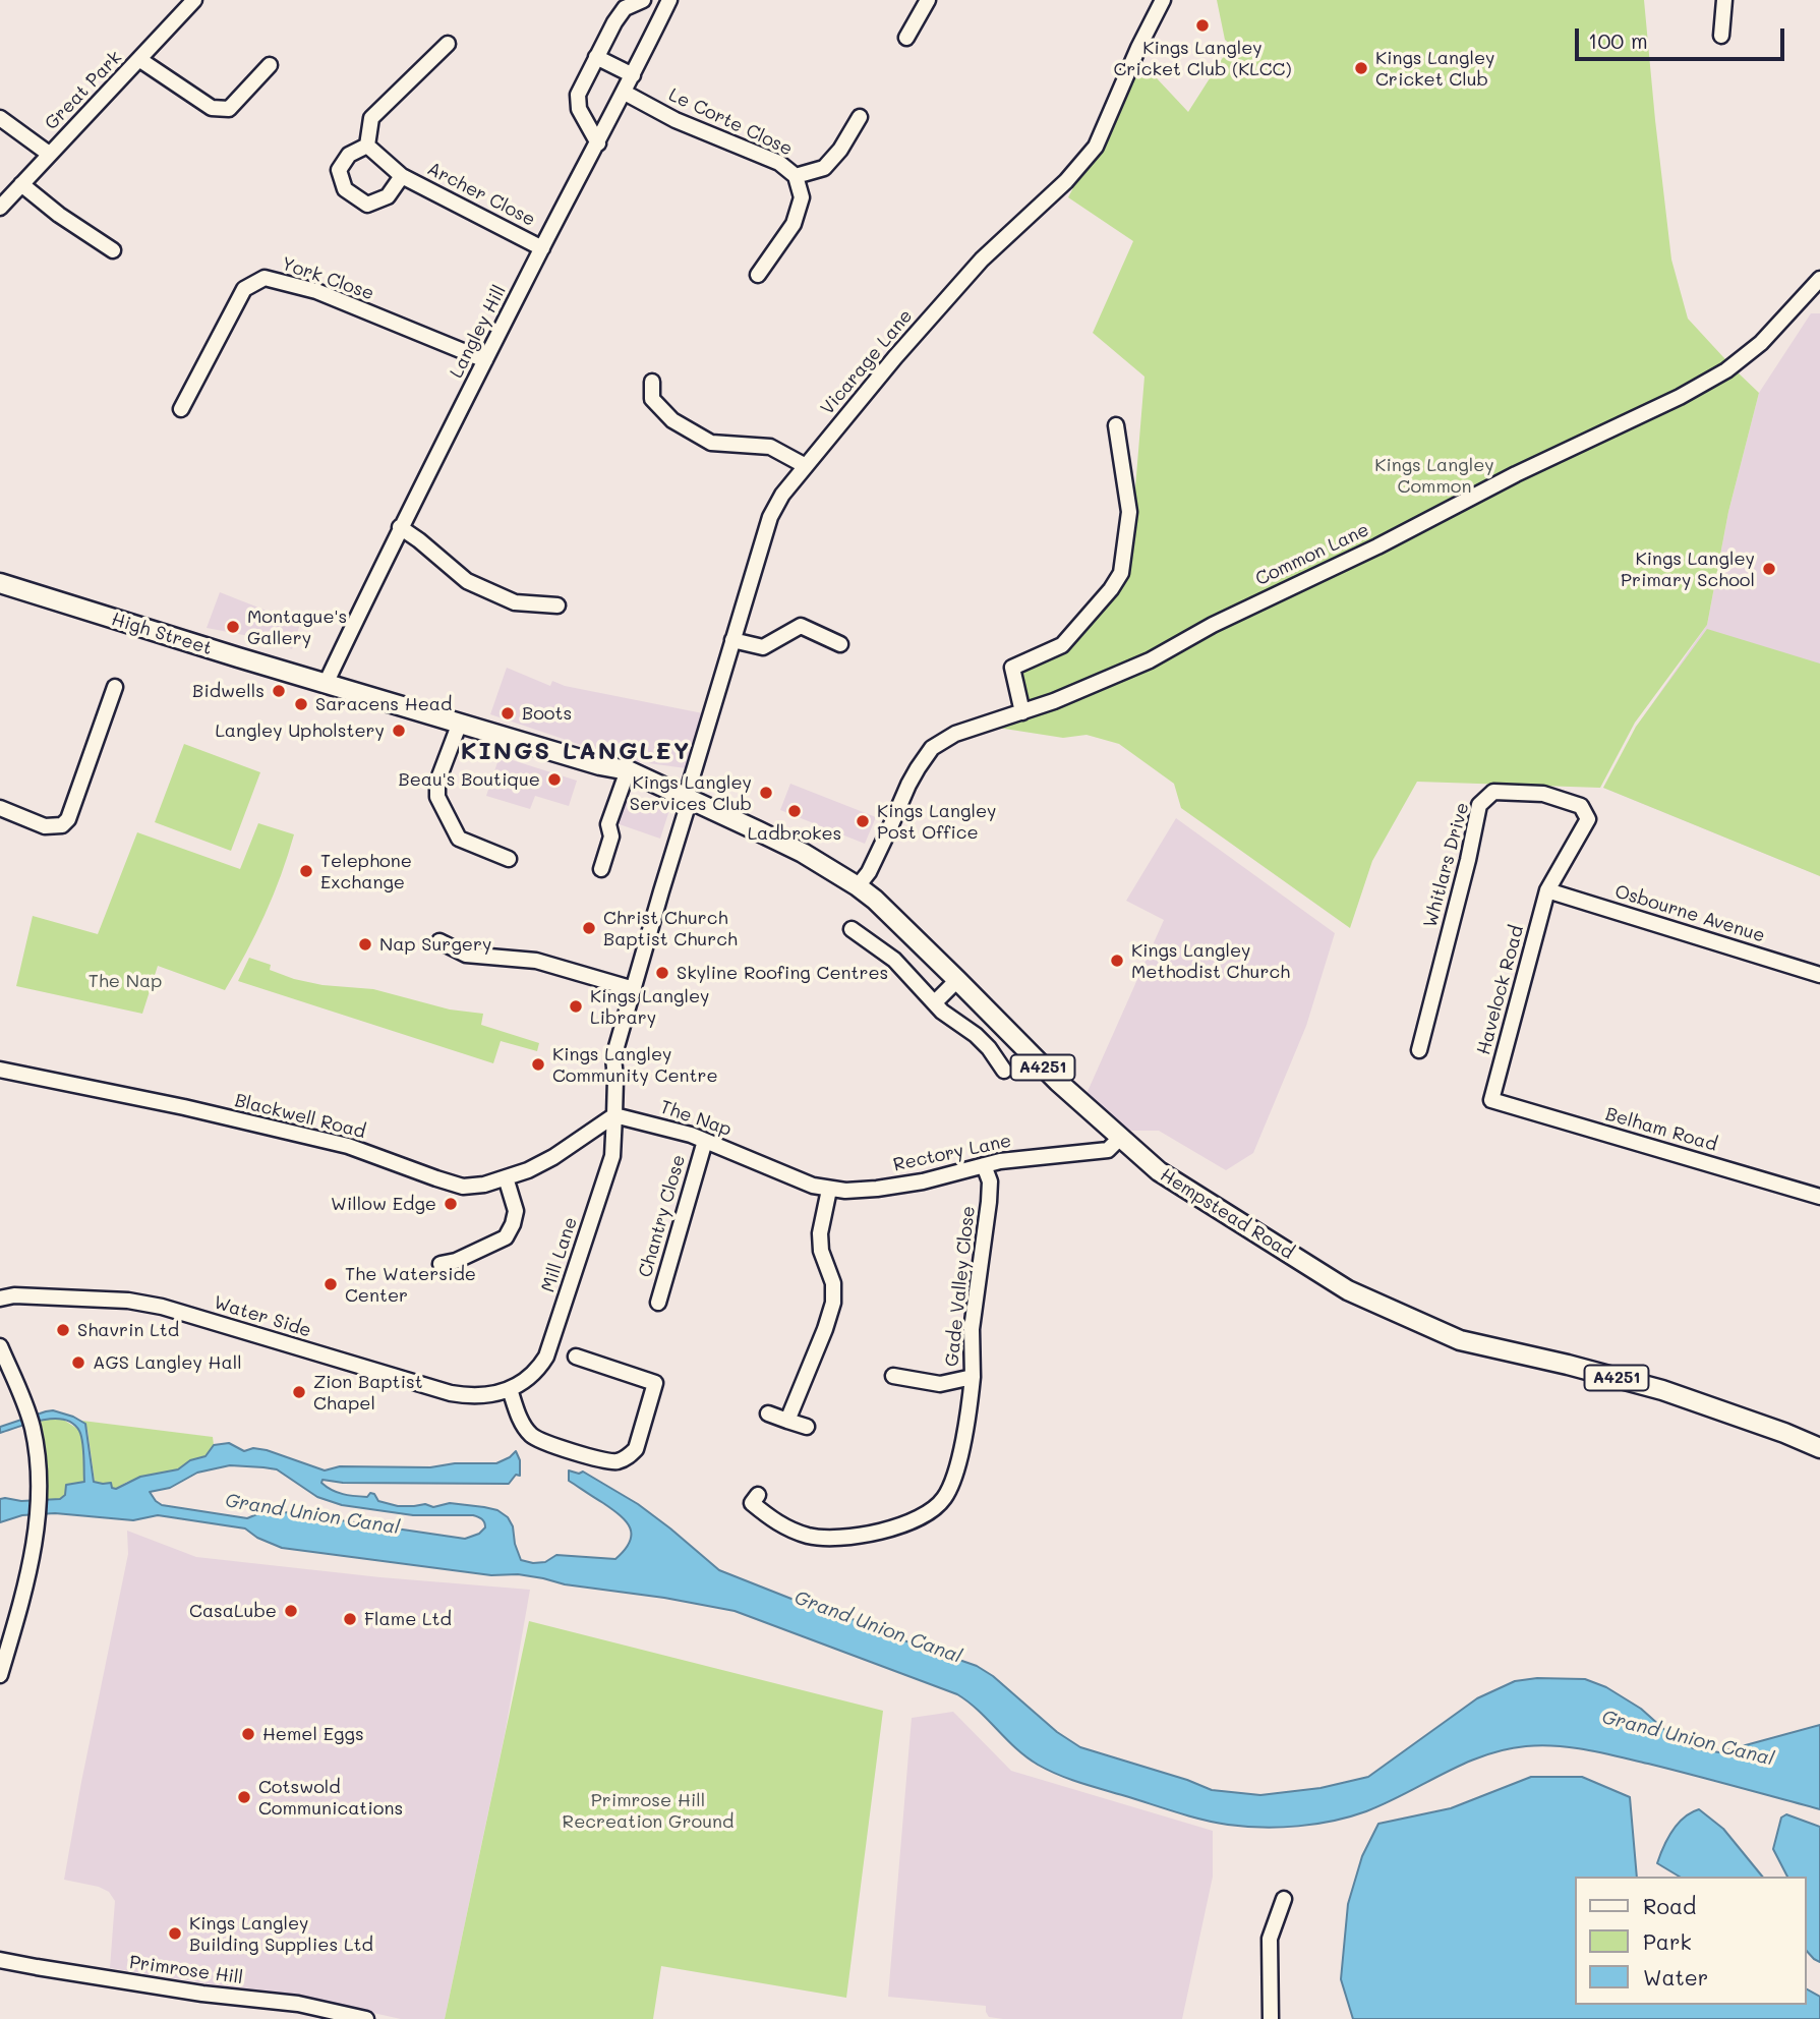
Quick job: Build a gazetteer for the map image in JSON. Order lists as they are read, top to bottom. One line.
{"streets":{"main road":["High Street","A4251","Hempstead Road"],"street":["Great Park","Le Corte Close","Archer Close","York Close","Langley Hill","Vicarage Lane","Common Lane","Whitlars Drive","Osbourne Avenue","Havelock Road","Blackwell Road","The Nap","Belham Road","Rectory Lane","Chantry Close","Mill Lane","Gade Valley Close","Water Side","Primrose Hill"]},"crossings":[["Le Corte Close","Langley Hill"],["Archer Close","Langley Hill"],["York Close","Langley Hill"],["Langley Hill","High Street"],["Vicarage Lane","High Street"],["Vicarage Lane","Hempstead Road"],["Common Lane","Hempstead Road"],["High Street","Hempstead Road"],["Whitlars Drive","Osbourne Avenue"],["Whitlars Drive","Havelock Road"],["Osbourne Avenue","Havelock Road"],["Havelock Road","Belham Road"],["Blackwell Road","The Nap"],["Blackwell Road","Mill Lane"],["The Nap","Rectory Lane"],["The Nap","Chantry Close"],["The Nap","Mill Lane"],["Rectory Lane","Hempstead Road"],["Rectory Lane","Gade Valley Close"],["Mill Lane","Water Side"]],"districts":["KINGS LANGLEY"],"water":["Grand Union Canal"],"parks":["Kings Langley Common","The Nap","Primrose Hill Recreation Ground"],"places":["Kings Langley Cricket Club (KLCC)","Kings Langley Cricket Club","Kings Langley Primary School","Montague's Gallery","Bidwells","Saracens Head","Boots","Langley Upholstery","Beau's Boutique","Kings Langley Services Club","Ladbrokes","Kings Langley Post Office","Telephone Exchange","Christ Church Baptist Church","Nap Surgery","Kings Langley Methodist Church","Skyline Roofing Centres","Kings Langley Library","Kings Langley Community Centre","Willow Edge","The Waterside Center","Shavrin Ltd","AGS Langley Hall","Zion Baptist Chapel","CasaLube","Flame Ltd","Hemel Eggs","Cotswold Communications","Kings Langley Building Supplies Ltd"],"legend":["Road","Park","Water"],"scale_bar":"100 m"}
